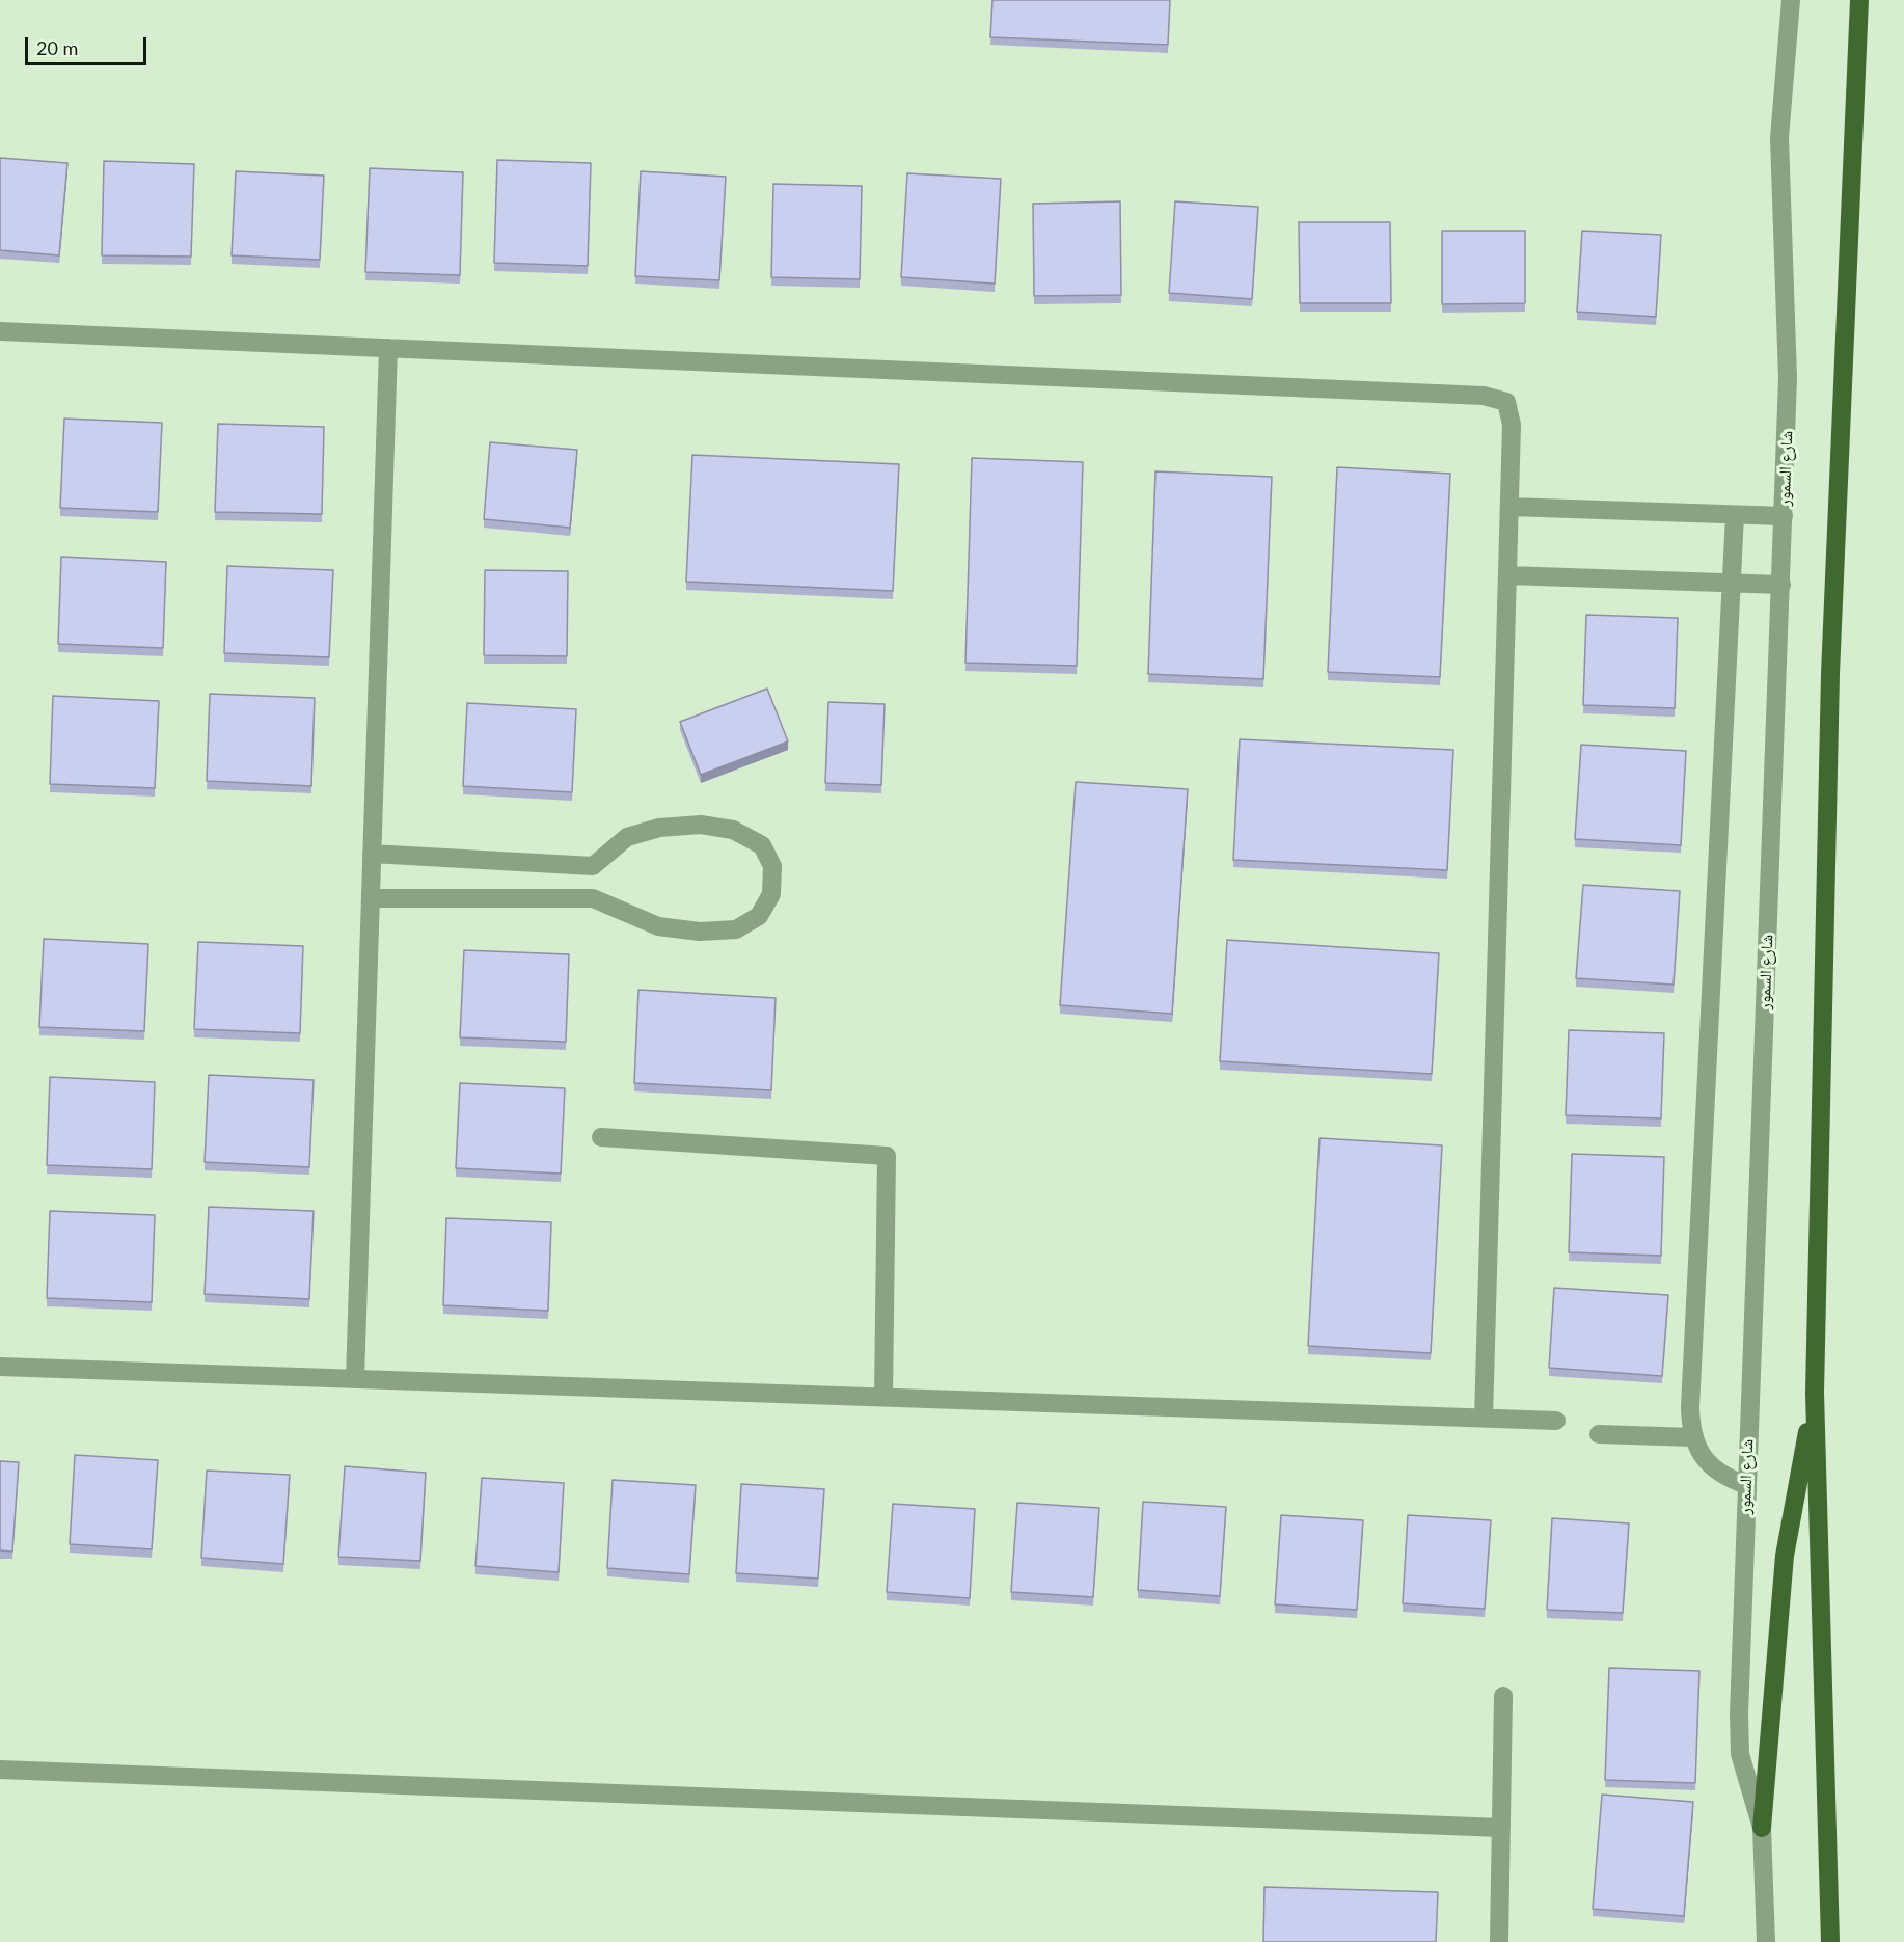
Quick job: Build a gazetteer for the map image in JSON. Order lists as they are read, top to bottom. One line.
{"streets":{"street":["شارع السمور"]},"scale_bar":"20 m"}
